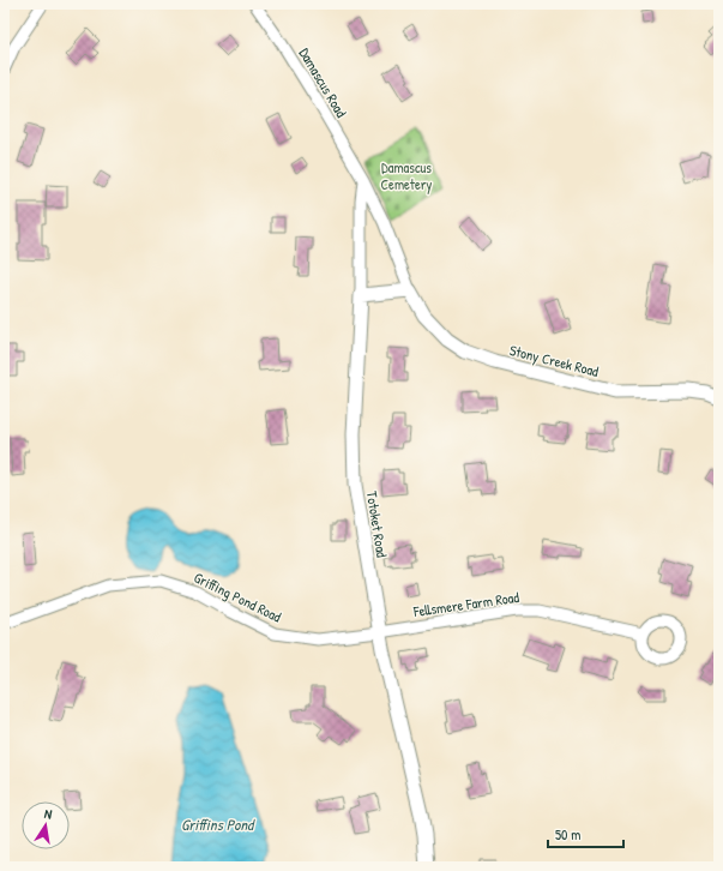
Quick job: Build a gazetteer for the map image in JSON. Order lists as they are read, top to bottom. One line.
{"streets":{"main road":["Stony Creek Road","Totoket Road"],"street":["Damascus Road","Griffing Pond Road","Fellsmere Farm Road"]},"crossings":[["Damascus Road","Stony Creek Road"],["Damascus Road","Totoket Road"],["Stony Creek Road","Totoket Road"],["Totoket Road","Griffing Pond Road"],["Totoket Road","Fellsmere Farm Road"],["Griffing Pond Road","Fellsmere Farm Road"]],"water":["Griffins Pond"],"parks":["Damascus Cemetery"],"scale_bar":"50 m","north":"top"}
